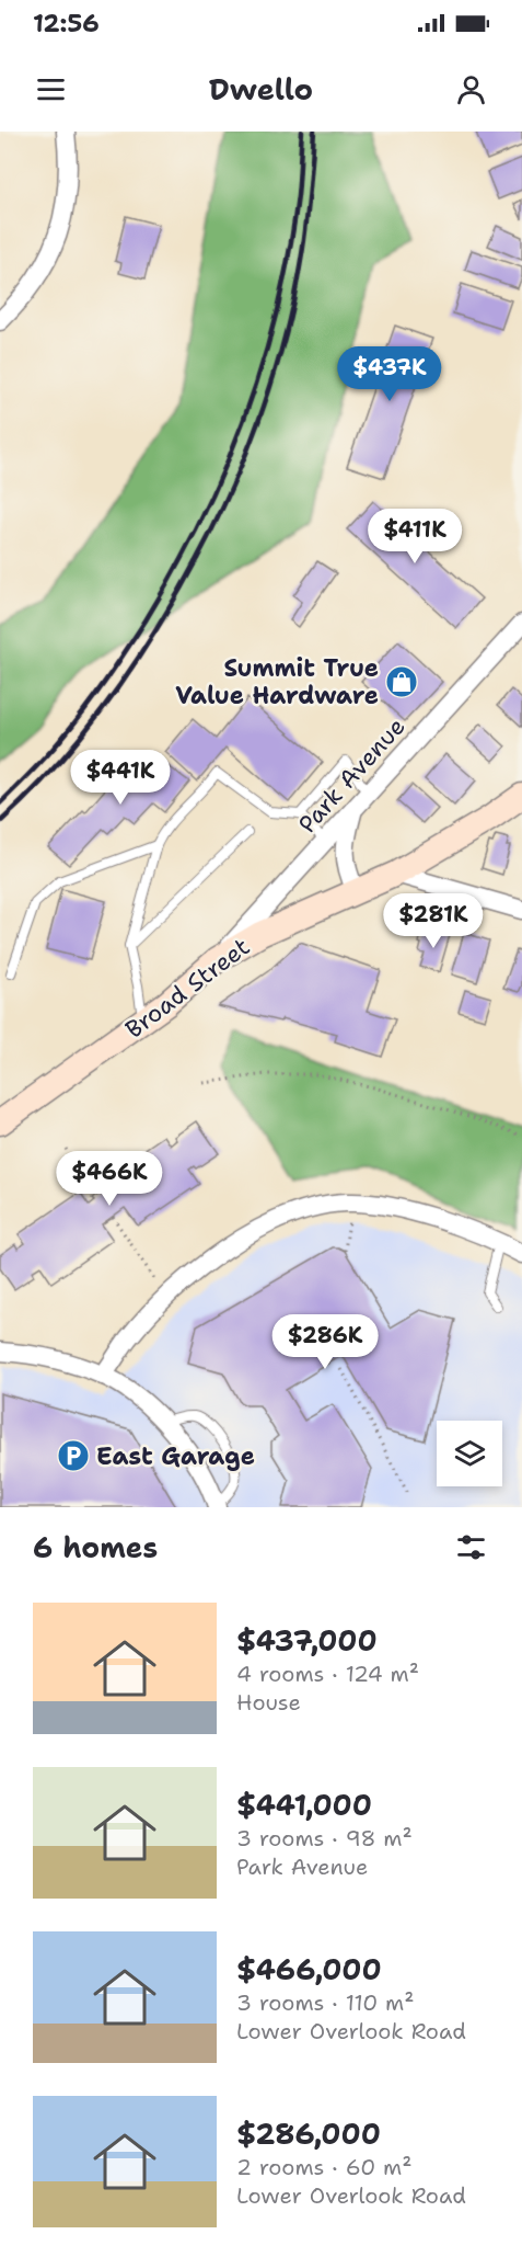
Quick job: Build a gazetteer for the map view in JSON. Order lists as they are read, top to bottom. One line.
{"streets":{"main road":["Broad Street"],"street":["Park Avenue"]},"crossings":[["Park Avenue","Broad Street"]],"places":{"shop":["Summit True Value Hardware"],"parking":["East Garage"]},"page":{"status":"12:56","header":"Dwello","price":["$437K","$411K","$441K","$281K","$466K","$286K"],"heading":"6 homes","list":[{"name":"$437,000","note":"4 rooms · 124 m² · House"},{"name":"$441,000","note":"3 rooms · 98 m² · Park Avenue"},{"name":"$466,000","note":"3 rooms · 110 m² · Lower Overlook Road"},{"name":"$286,000","note":"2 rooms · 60 m² · Lower Overlook Road"}]}}
